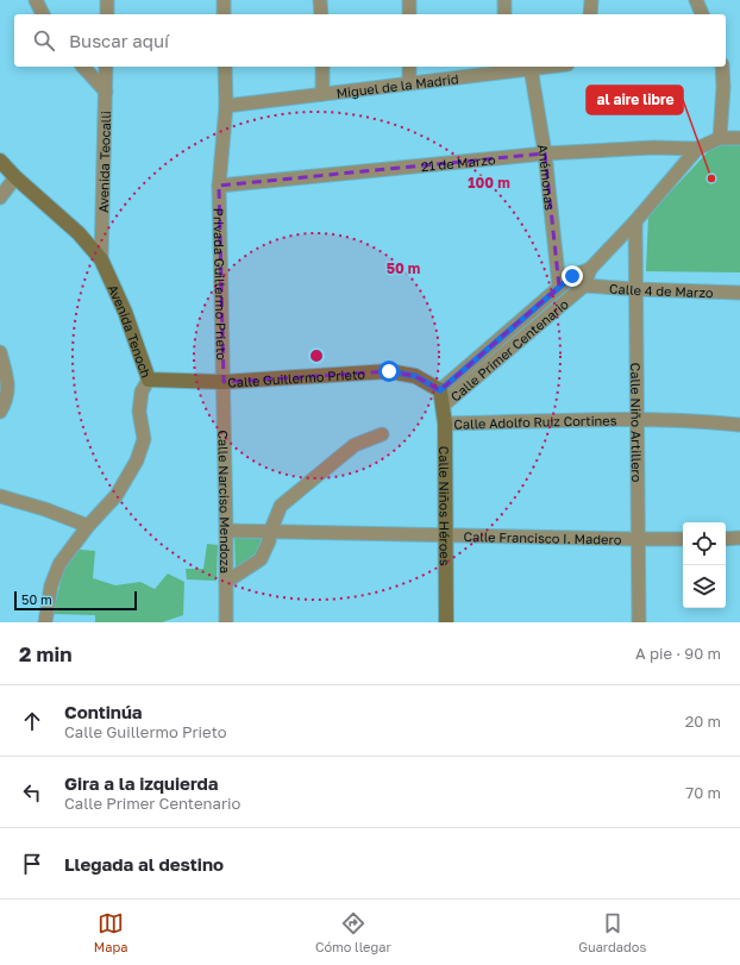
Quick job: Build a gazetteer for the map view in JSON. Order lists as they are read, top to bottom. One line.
{"streets":{"street":["Miguel de la Madrid","Avenida Teocalli","21 de Marzo","Anémonas","Privada Guillermo Prieto","Calle 4 de Marzo","Avenida Tenoch","Calle Primer Centenario","Calle Guillermo Prieto","Calle Adolfo Ruiz Cortines","Calle Niño Artillero","Calle Narciso Mendoza","Calle Niños Héroes","Calle Francisco I. Madero"]},"crossings":[["Miguel de la Madrid","Anémonas"],["Avenida Teocalli","Avenida Tenoch"],["21 de Marzo","Anémonas"],["21 de Marzo","Privada Guillermo Prieto"],["21 de Marzo","Calle Primer Centenario"],["Anémonas","Calle Primer Centenario"],["Privada Guillermo Prieto","Calle Guillermo Prieto"],["Privada Guillermo Prieto","Calle Narciso Mendoza"],["Calle 4 de Marzo","Calle Primer Centenario"],["Calle 4 de Marzo","Calle Niño Artillero"],["Avenida Tenoch","Calle Guillermo Prieto"],["Calle Primer Centenario","Calle Guillermo Prieto"],["Calle Primer Centenario","Calle Niño Artillero"],["Calle Primer Centenario","Calle Niños Héroes"],["Calle Guillermo Prieto","Calle Narciso Mendoza"],["Calle Guillermo Prieto","Calle Niños Héroes"],["Calle Adolfo Ruiz Cortines","Calle Niño Artillero"],["Calle Adolfo Ruiz Cortines","Calle Niños Héroes"],["Calle Niño Artillero","Calle Francisco I. Madero"],["Calle Narciso Mendoza","Calle Francisco I. Madero"],["Calle Niños Héroes","Calle Francisco I. Madero"]],"places":["al aire libre"],"scale_bar":"50 m","page":{"search":"Buscar aquí","scale":"50 m","heading":["2 min","A pie · 90 m"],"list":[["Continúa","Calle Guillermo Prieto","20 m"],["Gira a la izquierda","Calle Primer Centenario","70 m"],"Llegada al destino"],"nav":["Mapa","Cómo llegar","Guardados"]},"rings":["100 m","50 m"]}
